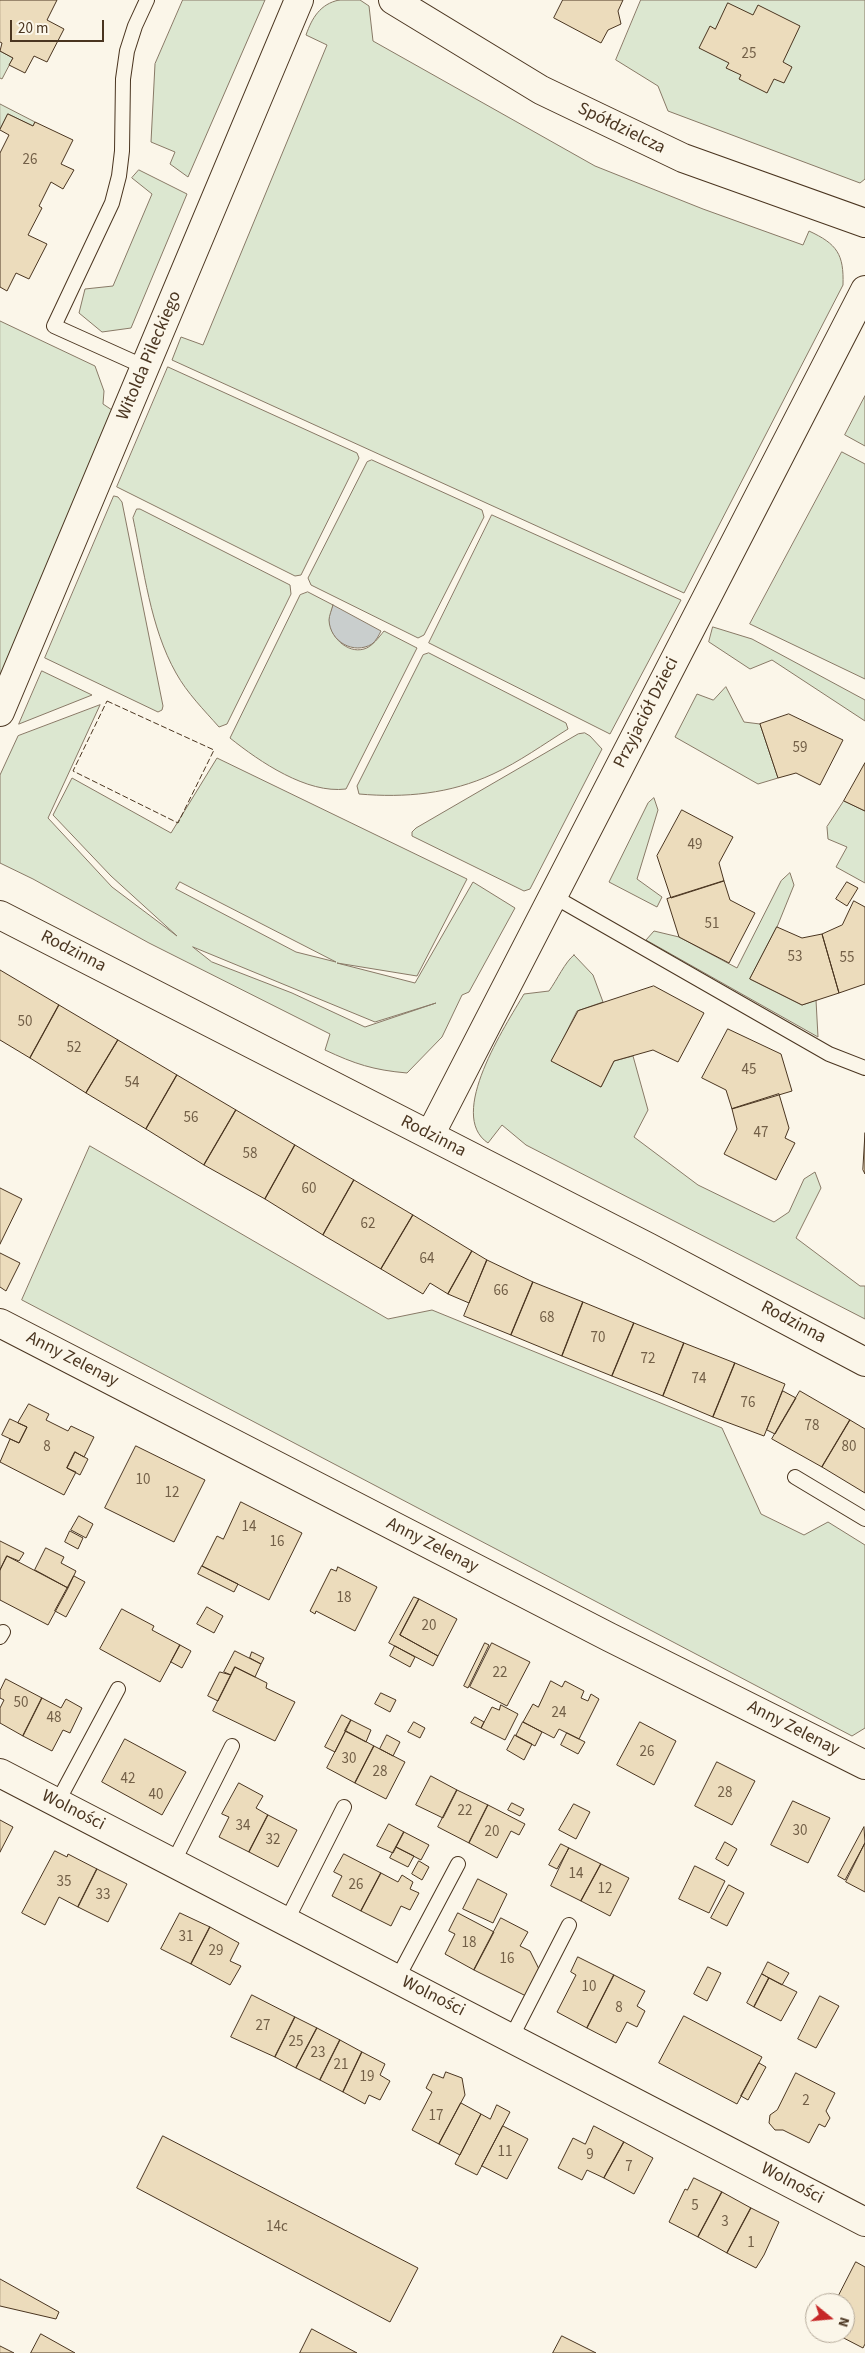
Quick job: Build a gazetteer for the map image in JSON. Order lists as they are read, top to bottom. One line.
{"streets":{"street":["Spółdzielcza","Witolda Pileckiego","Przyjaciół Dzieci","Rodzinna","Anny Zelenay","Wolności"]},"crossings":[["Przyjaciół Dzieci","Rodzinna"]],"house_numbers":["25","26","59","49","51","53","55","50","52","45","54","56","47","58","60","62","64","66","68","70","72","74","76","78","8","80","10","12","14","16","18","20","22","50","24","48","26","30","28","42","28","40","22","34","30","20","32","14","35","26","12","33","31","18","29","16","10","8","27","25","23","21","19","2","17","11","9","7","5","3","14c","1"],"scale_bar":"20 m","north":"right"}
